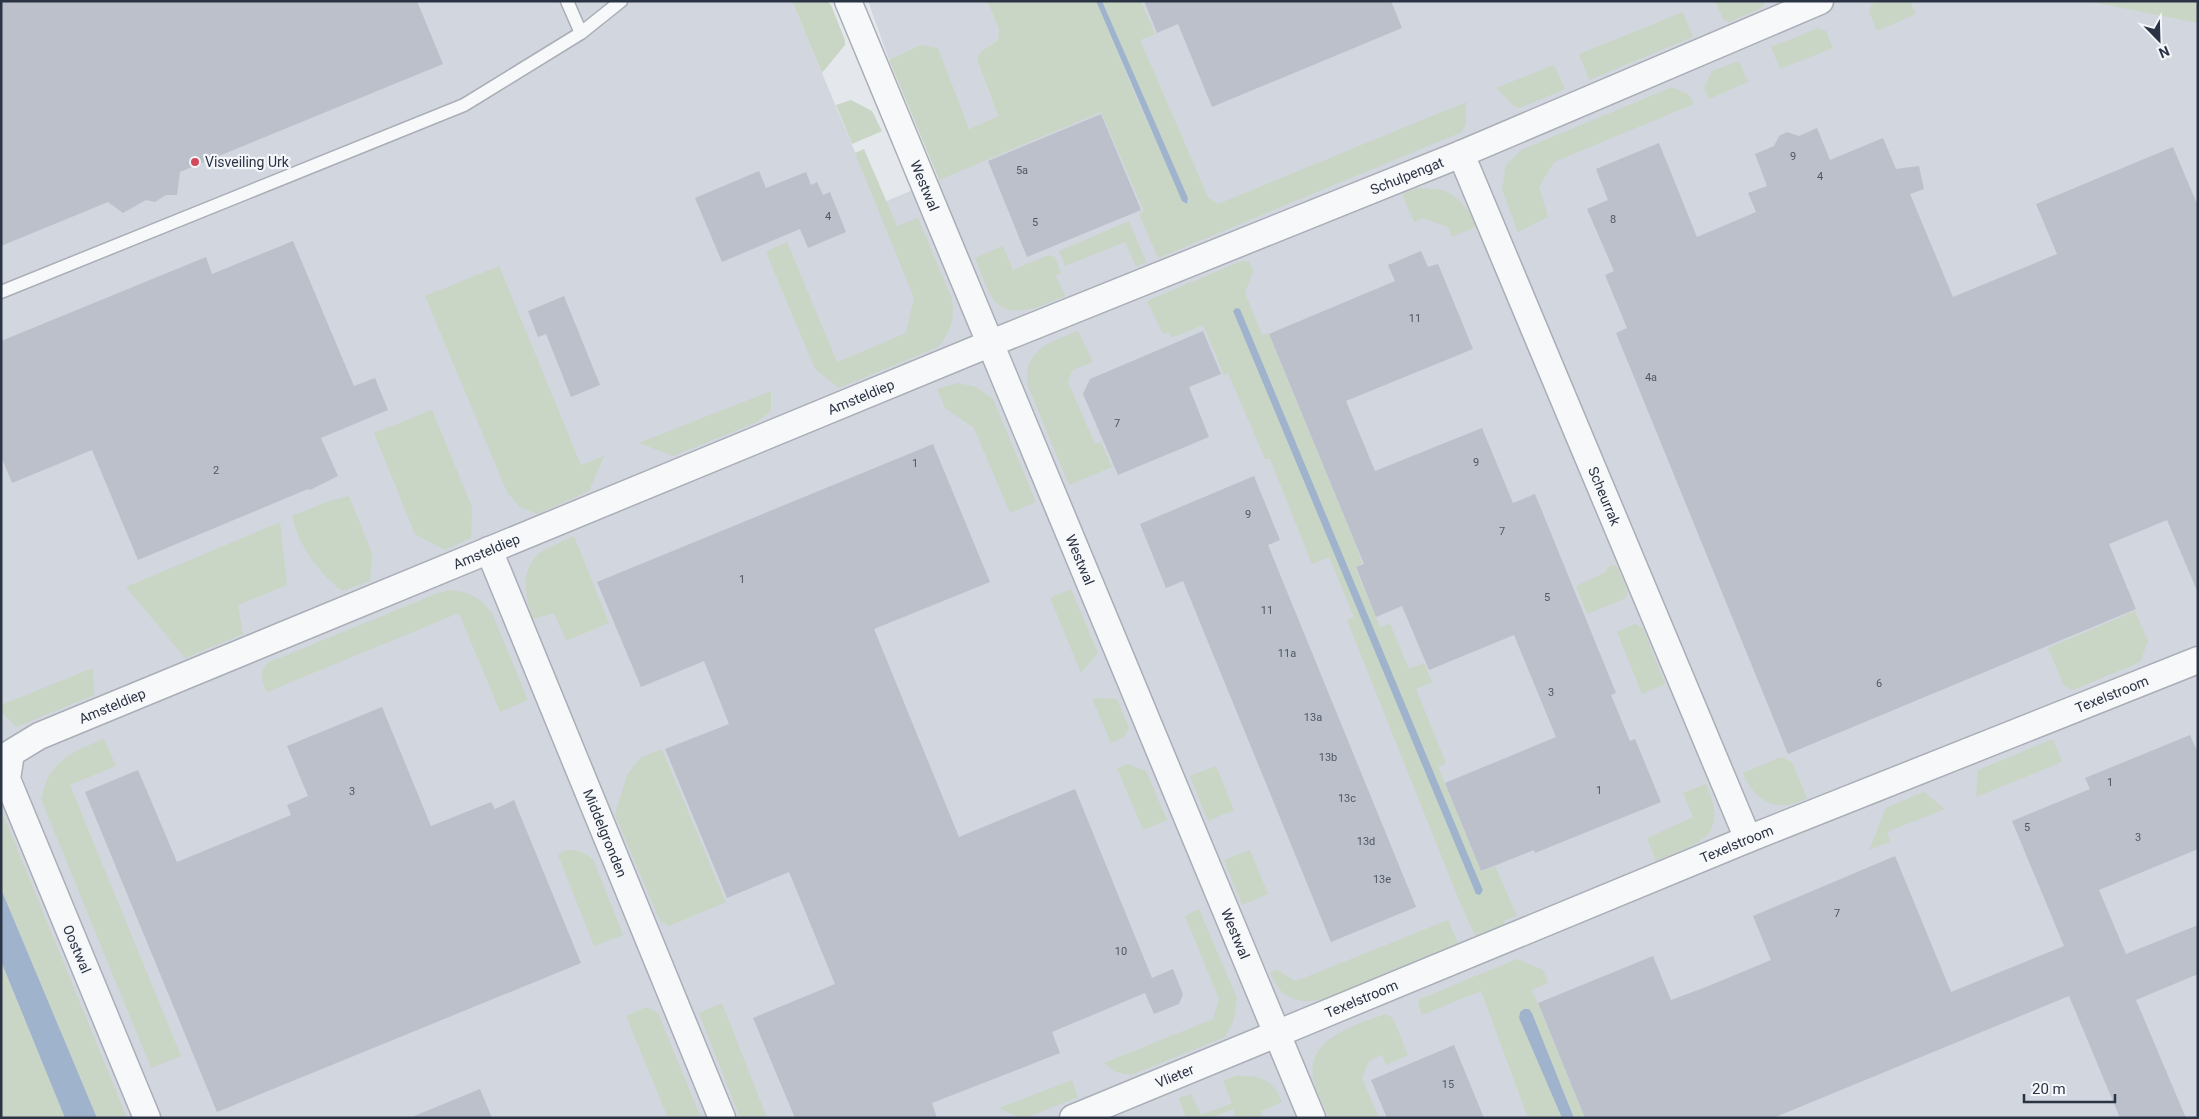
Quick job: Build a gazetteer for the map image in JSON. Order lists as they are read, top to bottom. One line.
{"streets":{"street":["Schulpengat","Westwal","Amsteldiep","Scheurrak","Texelstroom","Middelgronden","Oostwal","Vlieter"]},"crossings":[["Schulpengat","Westwal"],["Schulpengat","Amsteldiep"],["Schulpengat","Scheurrak"],["Westwal","Amsteldiep"],["Westwal","Texelstroom"],["Westwal","Vlieter"],["Amsteldiep","Middelgronden"],["Amsteldiep","Oostwal"],["Scheurrak","Texelstroom"],["Texelstroom","Vlieter"]],"places":["Visveiling Urk"],"house_numbers":["9","5a","4","4","8","5","11","4a","7","9","1","2","9","7","1","5","11","11a","6","3","13a","13b","1","1","3","13c","5","3","13d","13e","7","10","15"],"scale_bar":"20 m","north":"bottom right"}
